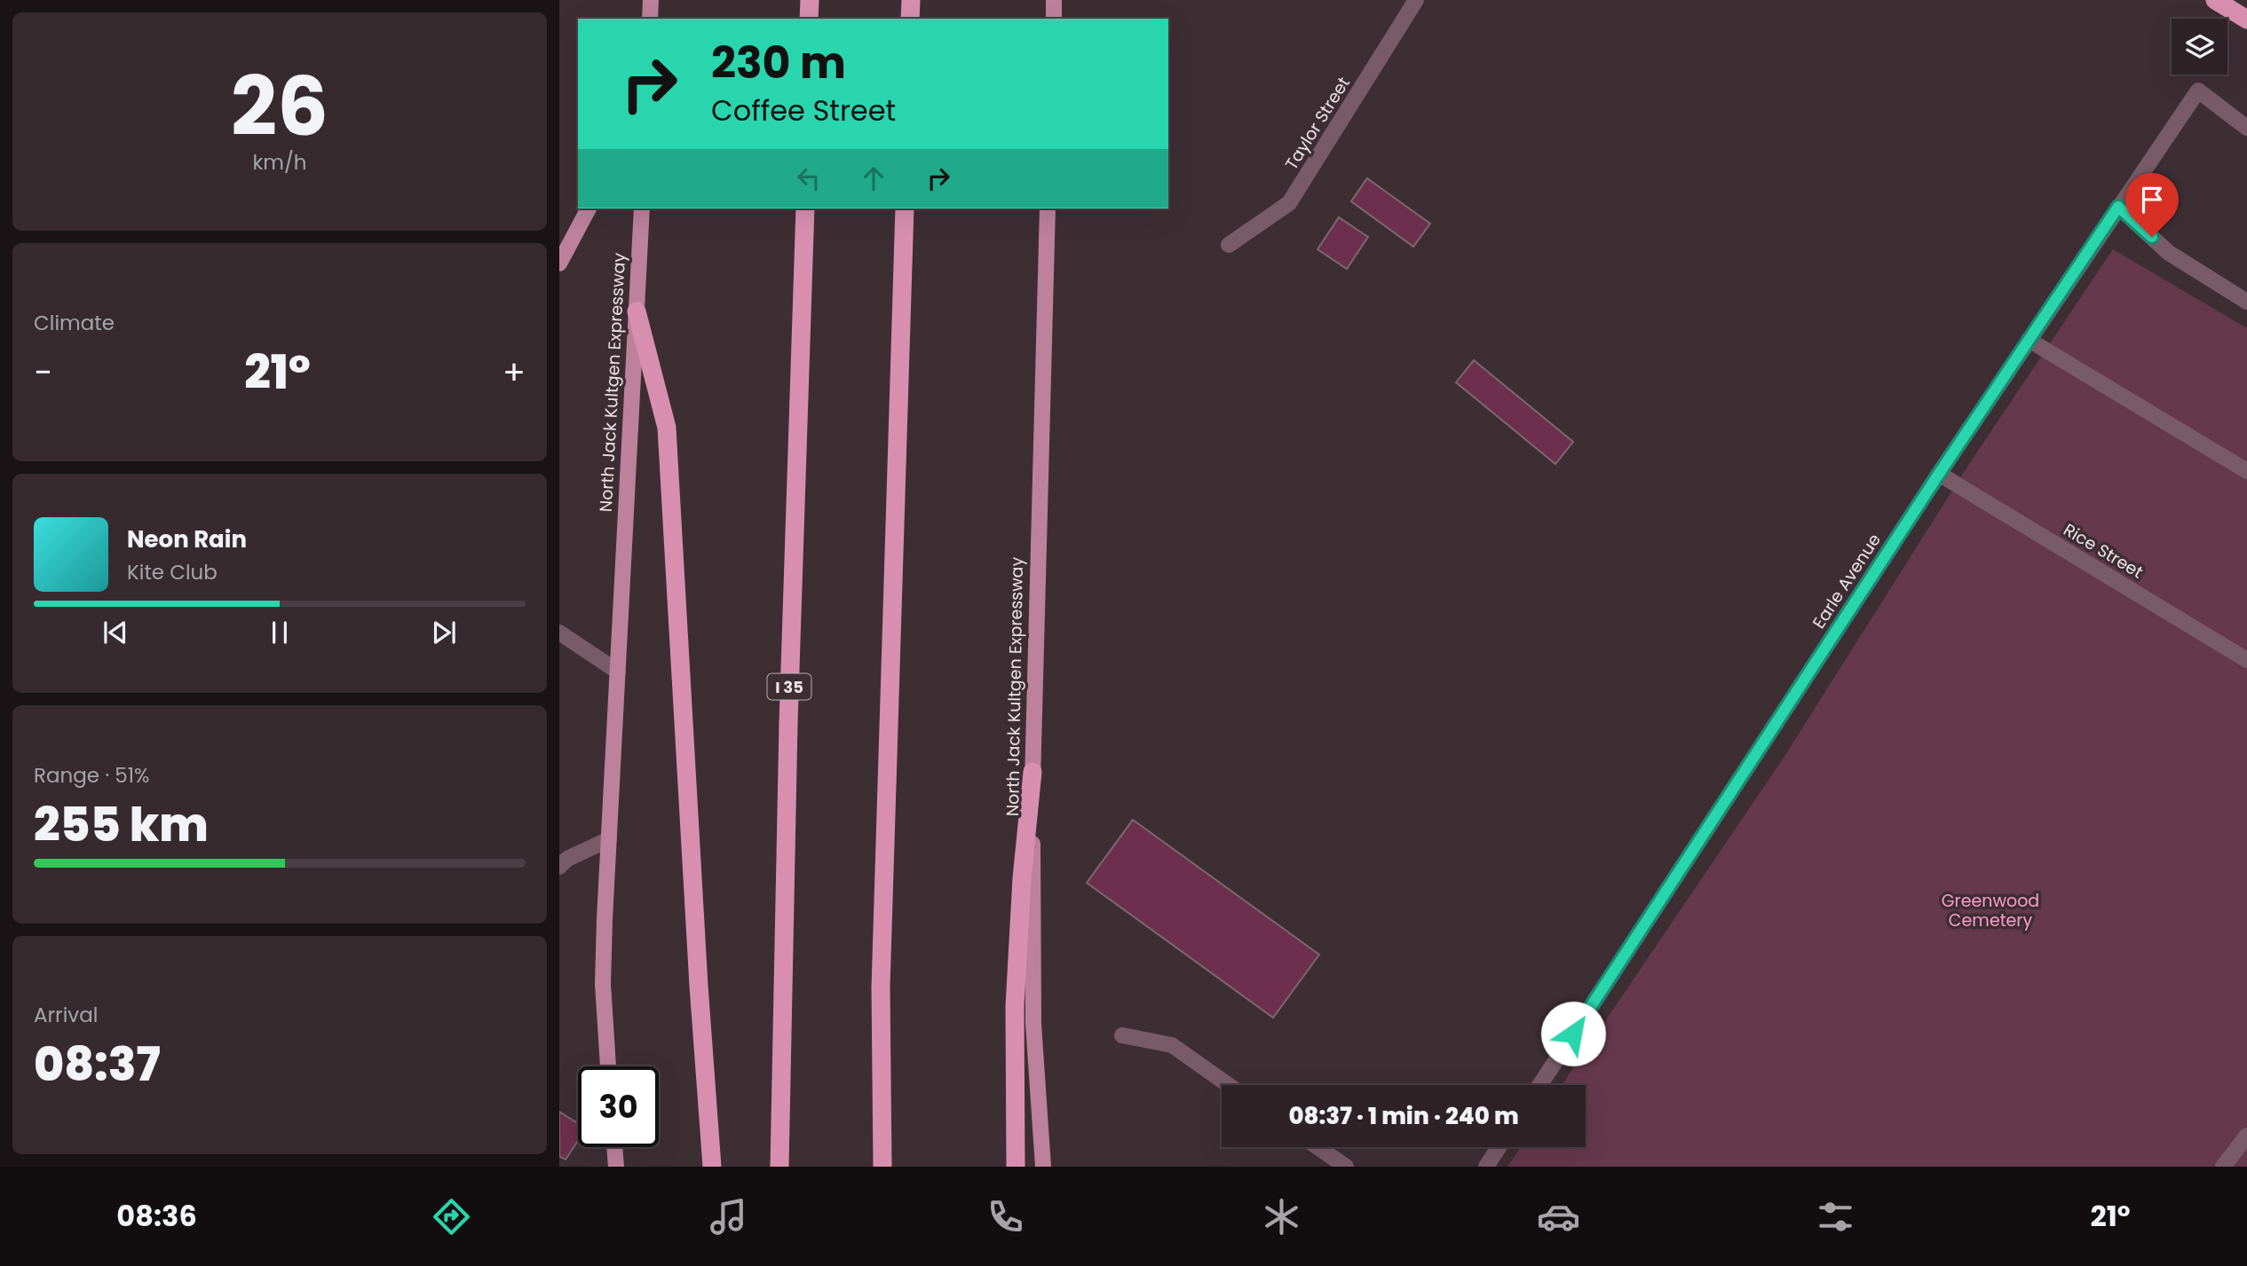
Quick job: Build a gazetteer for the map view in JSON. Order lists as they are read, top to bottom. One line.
{"streets":{"highway":["I 35"],"main road":["North Jack Kultgen Expressway"],"street":["Taylor Street","Rice Street","Earle Avenue"]},"crossings":[["Rice Street","Earle Avenue"]],"parks":["Greenwood Cemetery"],"page":{"tile":[["26","km/h"],"Climate",["Range · 51%","255 km"],["Arrival","08:37"]],"turn":["230 m","Coffee Street"],"heat":["−","21°","+"],"song":["Neon Rain","Kite Club"],"limit":"30","trip":"08:37 · 1 min · 240 m","tabs":["08:36","21°"]}}
